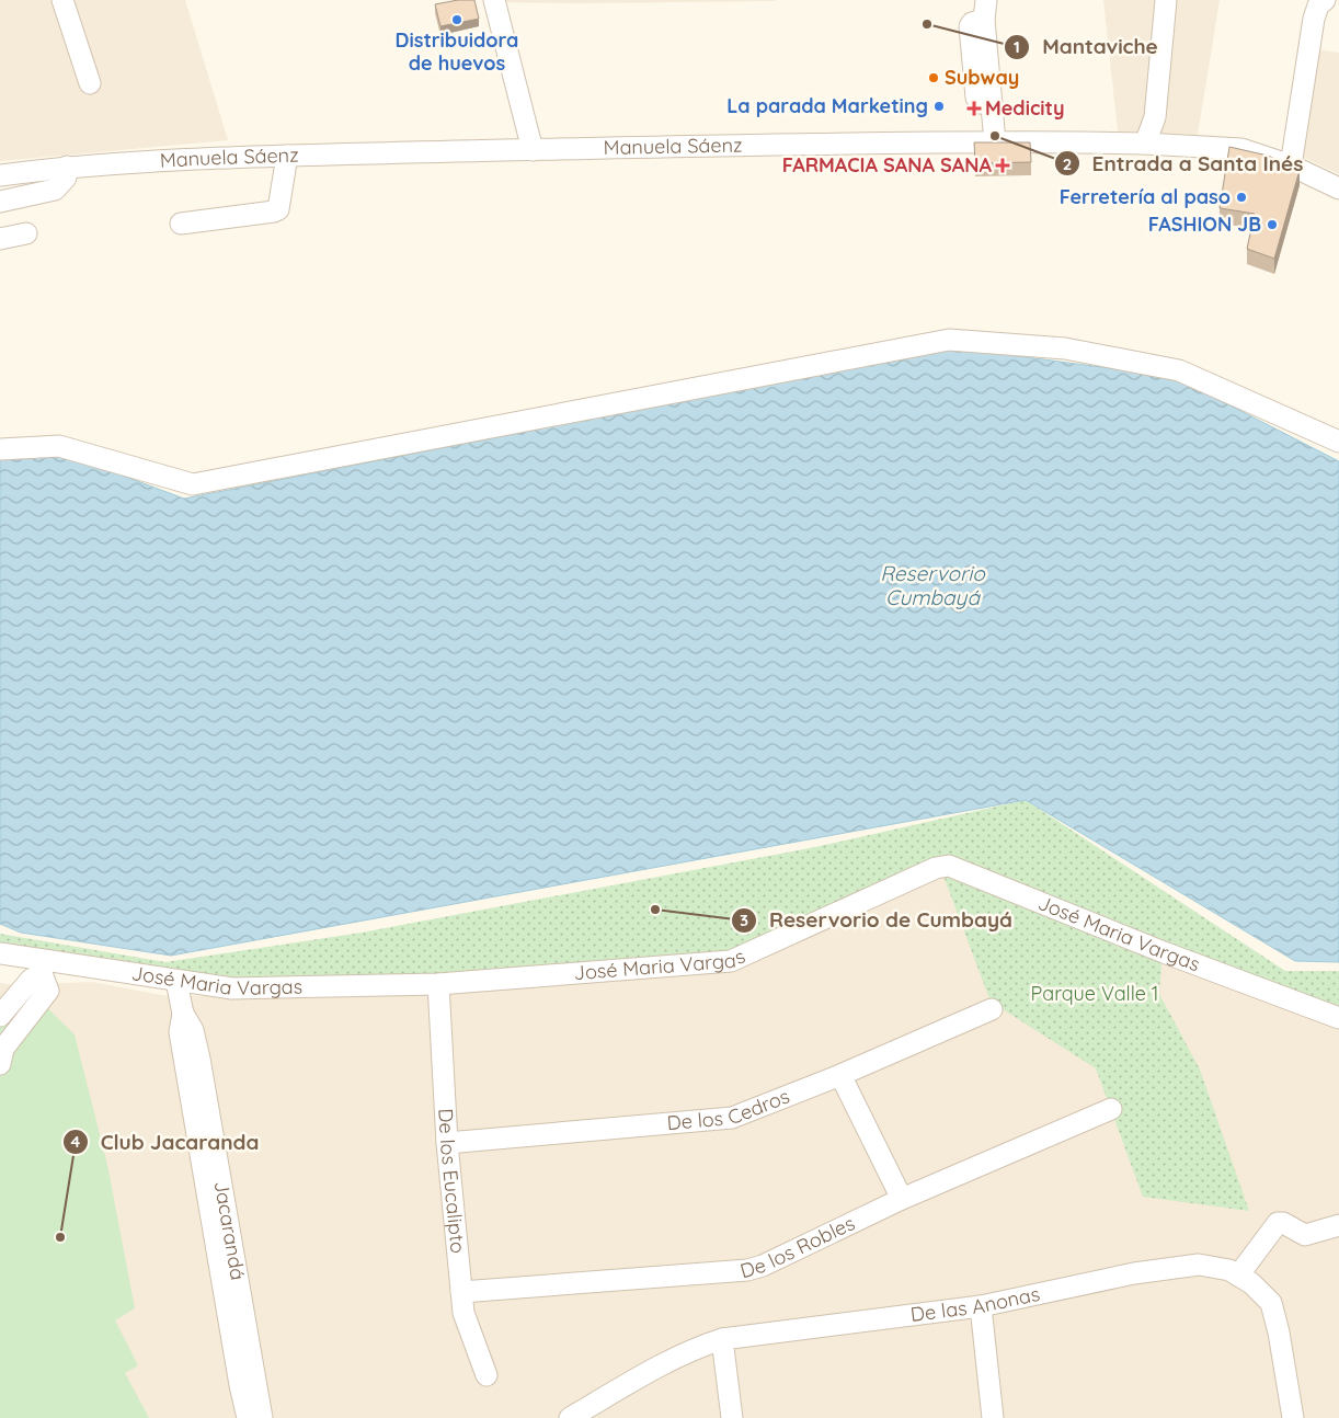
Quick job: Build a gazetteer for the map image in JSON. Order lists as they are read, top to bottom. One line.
{"streets":{"street":["Manuela Sáenz","José Maria Vargas","De los Cedros","De los Eucalipto","Jacarandá","De los Robles","De las Anonas"]},"crossings":[["José Maria Vargas","De los Eucalipto"],["José Maria Vargas","Jacarandá"],["De los Cedros","De los Eucalipto"],["De los Eucalipto","De los Robles"]],"water":["Reservorio Cumbayá"],"parks":["Parque Valle 1"],"places":{"other":["Distribuidora de huevos","Mantaviche","Subway","La parada Marketing","Entrada a Santa Inés","Ferretería al paso","FASHION JB","Reservorio de Cumbayá","Club Jacaranda"],"health":["Medicity","FARMACIA SANA SANA"]}}
